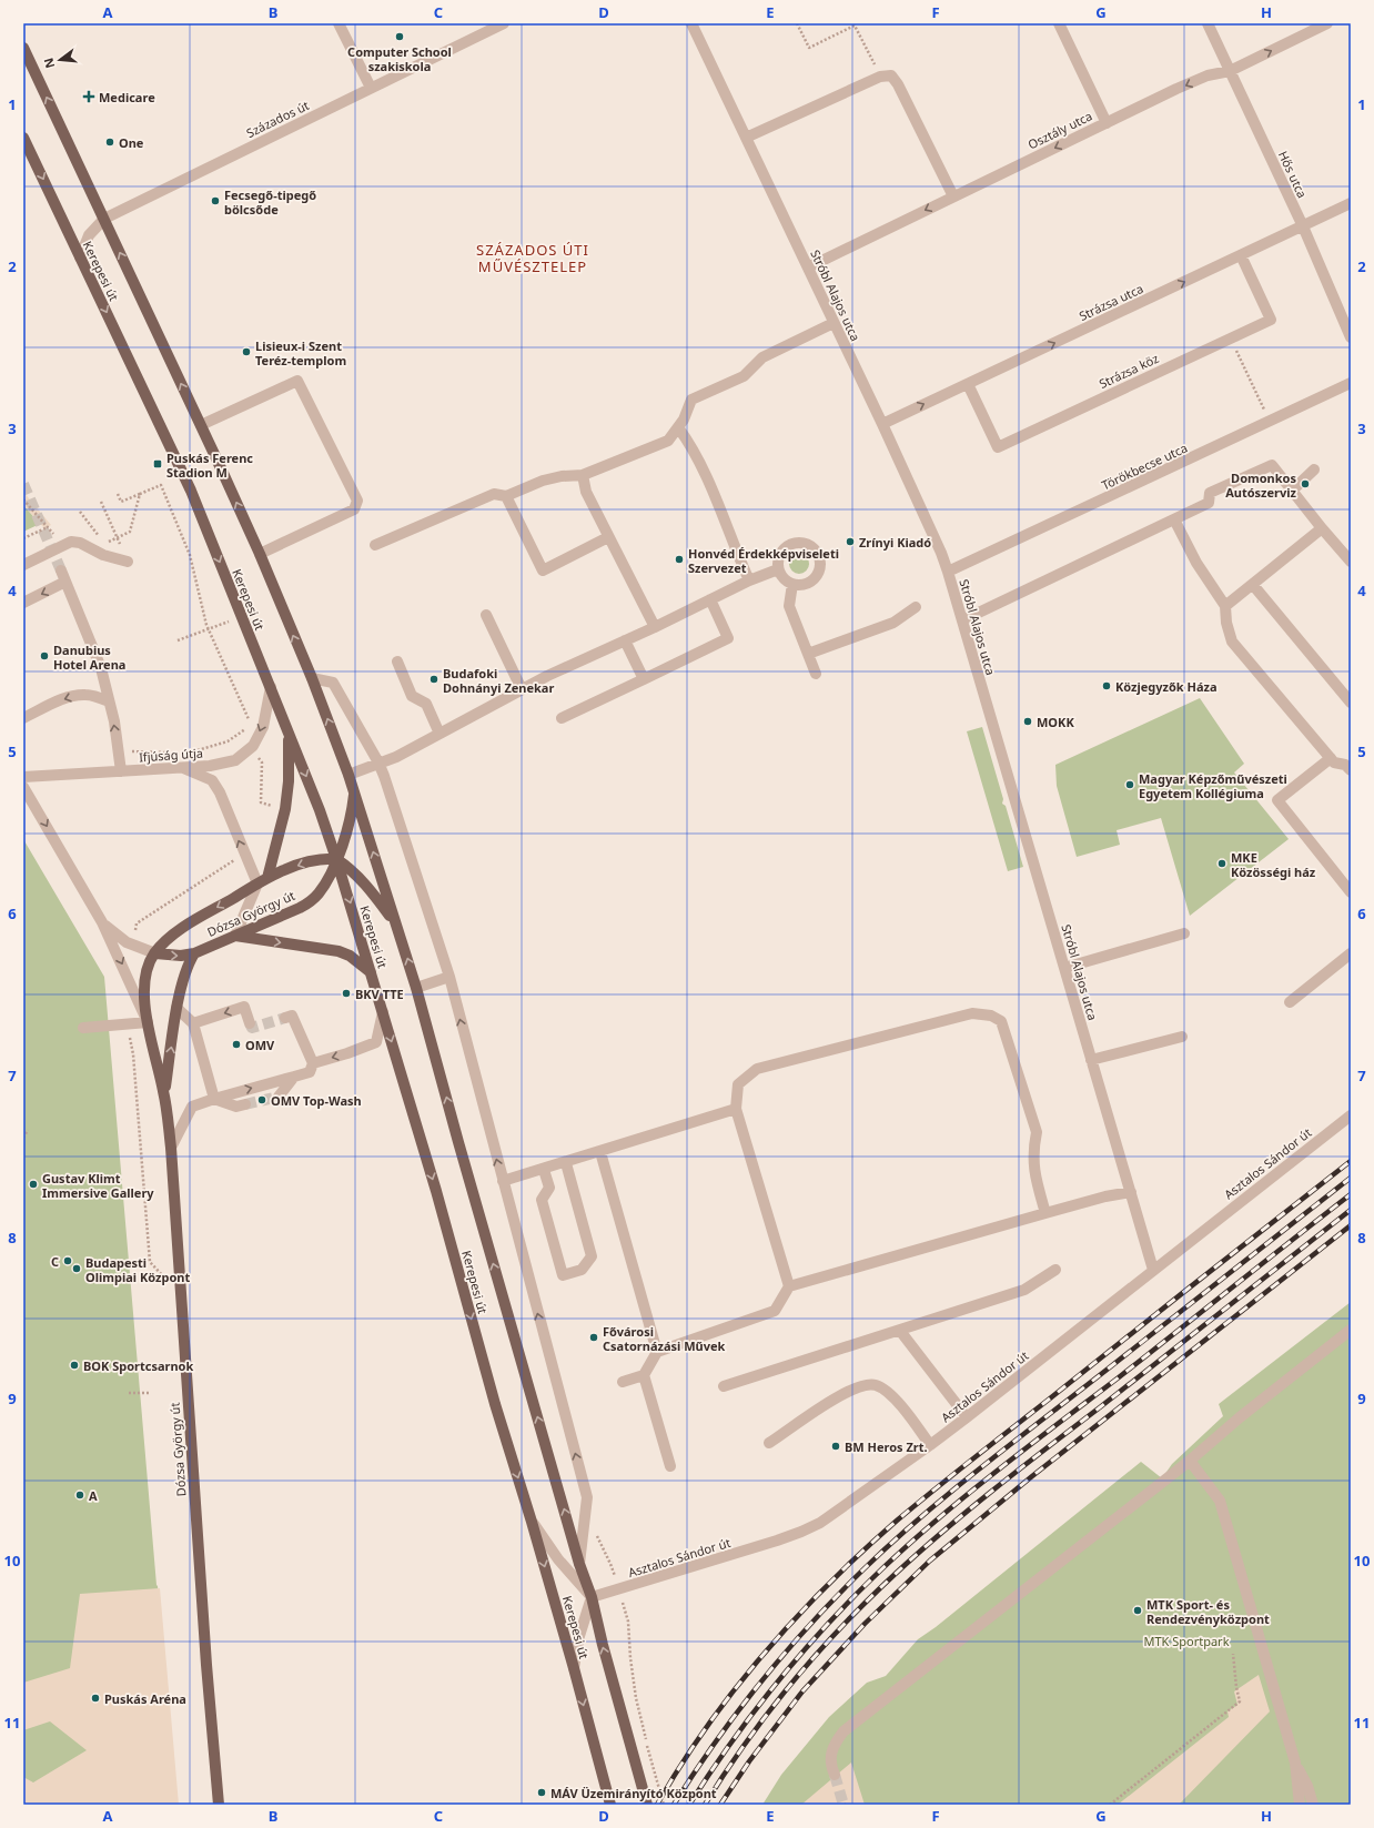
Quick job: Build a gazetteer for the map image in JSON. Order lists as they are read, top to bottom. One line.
{"streets":{"main road":["Kerepesi út","Dózsa György út"],"street":["Százados út","Osztály utca","Hős utca","Stróbl Alajos utca","Strázsa utca","Strázsa köz","Törökbecse utca","Ifjúság útja","Asztalos Sándor út"]},"crossings":[["Százados út","Kerepesi út"],["Osztály utca","Hős utca"],["Osztály utca","Stróbl Alajos utca"],["Hős utca","Strázsa utca"],["Kerepesi út","Ifjúság útja"],["Kerepesi út","Dózsa György út"],["Kerepesi út","Asztalos Sándor út"],["Stróbl Alajos utca","Strázsa utca"],["Stróbl Alajos utca","Törökbecse utca"],["Stróbl Alajos utca","Asztalos Sándor út"],["Strázsa utca","Strázsa köz"]],"one_way":["Strázsa utca"],"districts":["SZÁZADOS ÚTI MŰVÉSZTELEP"],"parks":["MTK Sportpark"],"places":{"other":["Computer School szakiskola","One","Fecsegő-tipegő bölcsőde","Lisieux-i Szent Teréz-templom","Domonkos Autószerviz","Zrínyi Kiadó","Honvéd Érdekképviseleti Szervezet","Danubius Hotel Arena","Budafoki Dohnányi Zenekar","Közjegyzők Háza","MOKK","Magyar Képzőművészeti Egyetem Kollégiuma","MKE Közösségi ház","BKV TTE","OMV","OMV Top-Wash","Gustav Klimt Immersive Gallery","C","Budapesti Olimpiai Központ","Fővárosi Csatornázási Művek","BOK Sportcsarnok","BM Heros Zrt.","A","MTK Sport- és Rendezvényközpont","Puskás Aréna","MÁV Üzemirányító Központ"],"health":["Medicare"],"transit":["Puskás Ferenc Stadion M"]},"north":"left","grid":{"columns":["A","B","C","D","E","F","G","H"],"rows":["1","2","3","4","5","6","7","8","9","10","11"]}}
